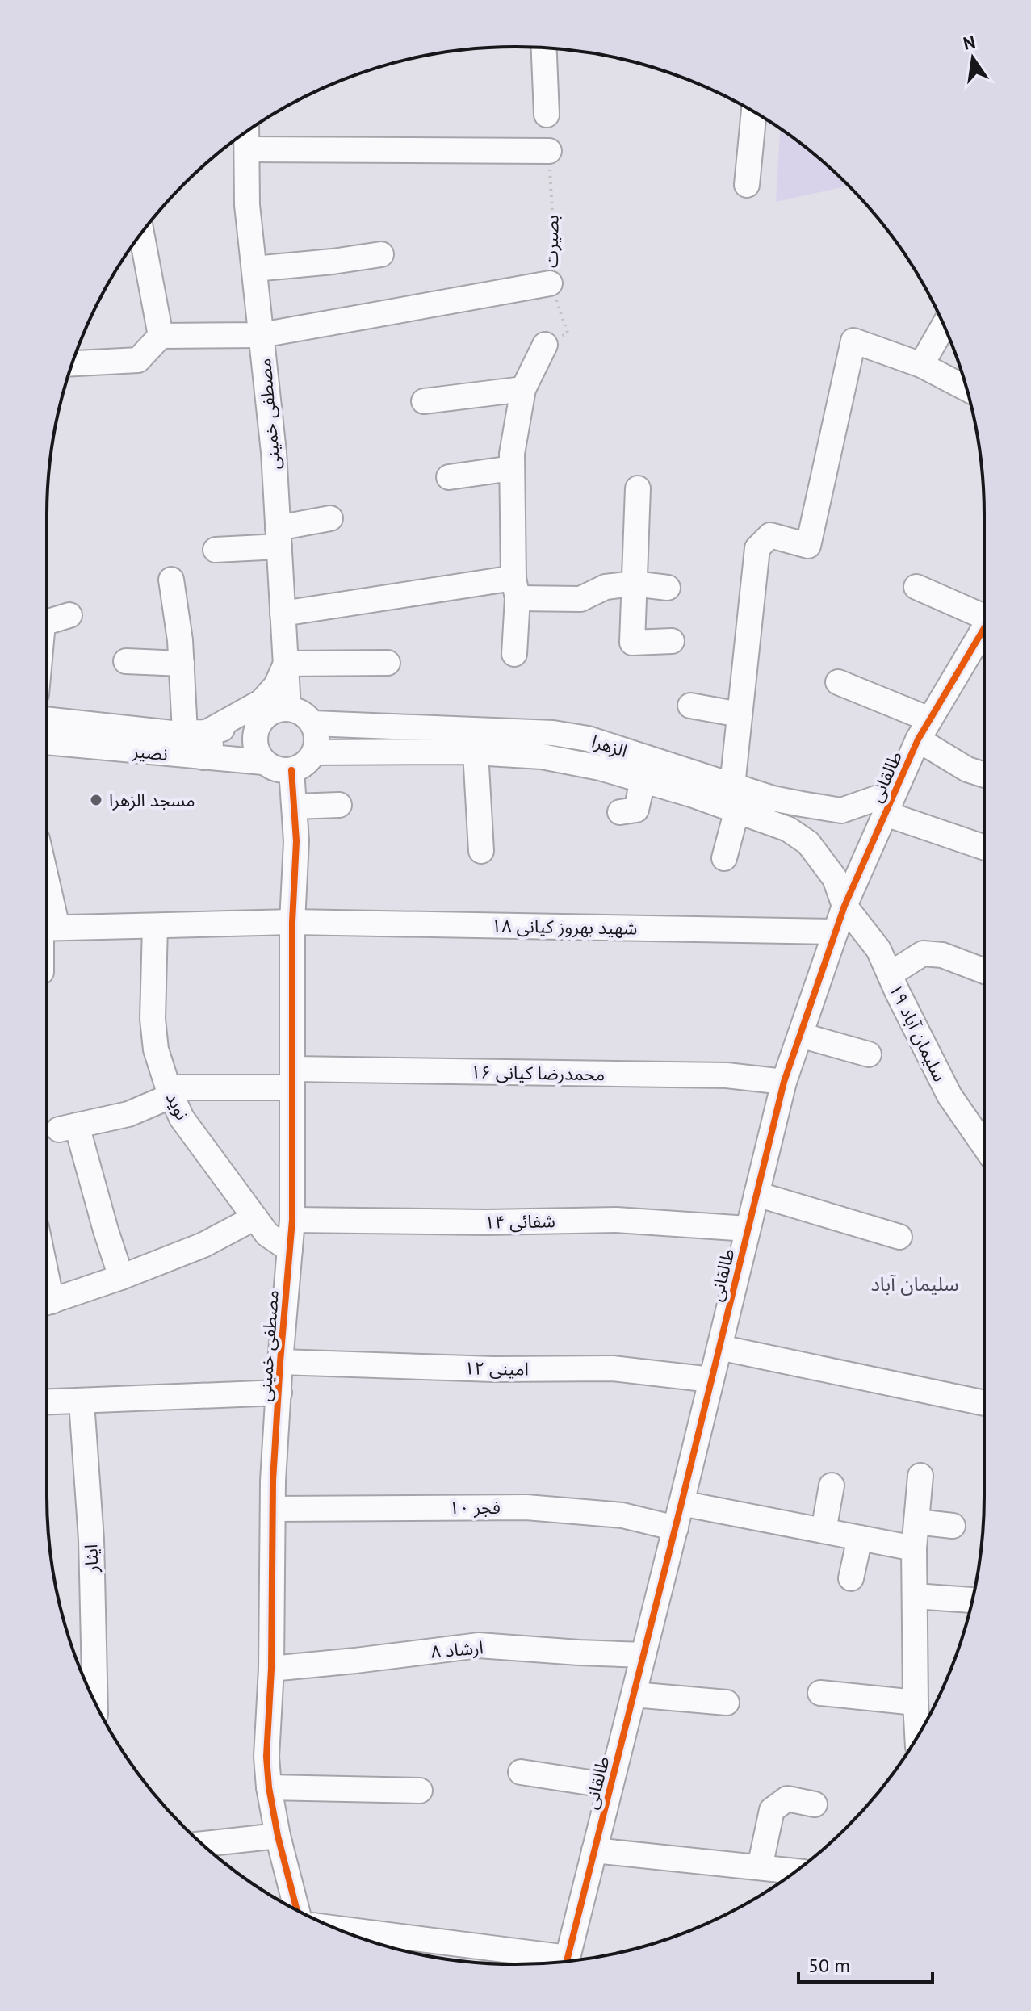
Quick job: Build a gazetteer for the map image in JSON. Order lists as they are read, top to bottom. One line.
{"streets":{"street":["مصطفی خمینی","الزهرا","نصیر","طالقانی","شهید بهروز کیانی ۱۸","سلیمان آباد ۱۹","محمدرضا کیانی ۱۶","نوید","شفائی ۱۴","امینی ۱۲","فجر ۱۰","ایثار","ارشاد ۸"],"path":["بصیرت"]},"crossings":[["مصطفی خمینی","الزهرا"],["مصطفی خمینی","نصیر"],["مصطفی خمینی","شهید بهروز کیانی ۱۸"],["مصطفی خمینی","محمدرضا کیانی ۱۶"],["مصطفی خمینی","نوید"],["مصطفی خمینی","شفائی ۱۴"],["مصطفی خمینی","امینی ۱۲"],["مصطفی خمینی","فجر ۱۰"],["مصطفی خمینی","ارشاد ۸"],["الزهرا","نصیر"],["الزهرا","طالقانی"],["الزهرا","سلیمان آباد ۱۹"],["طالقانی","شهید بهروز کیانی ۱۸"],["طالقانی","سلیمان آباد ۱۹"],["طالقانی","محمدرضا کیانی ۱۶"],["طالقانی","شفائی ۱۴"],["طالقانی","امینی ۱۲"],["طالقانی","فجر ۱۰"],["طالقانی","ارشاد ۸"],["شهید بهروز کیانی ۱۸","نوید"],["محمدرضا کیانی ۱۶","نوید"]],"districts":["سلیمان آباد"],"places":["مسجد الزهرا"],"scale_bar":"50 m","north":"top"}
